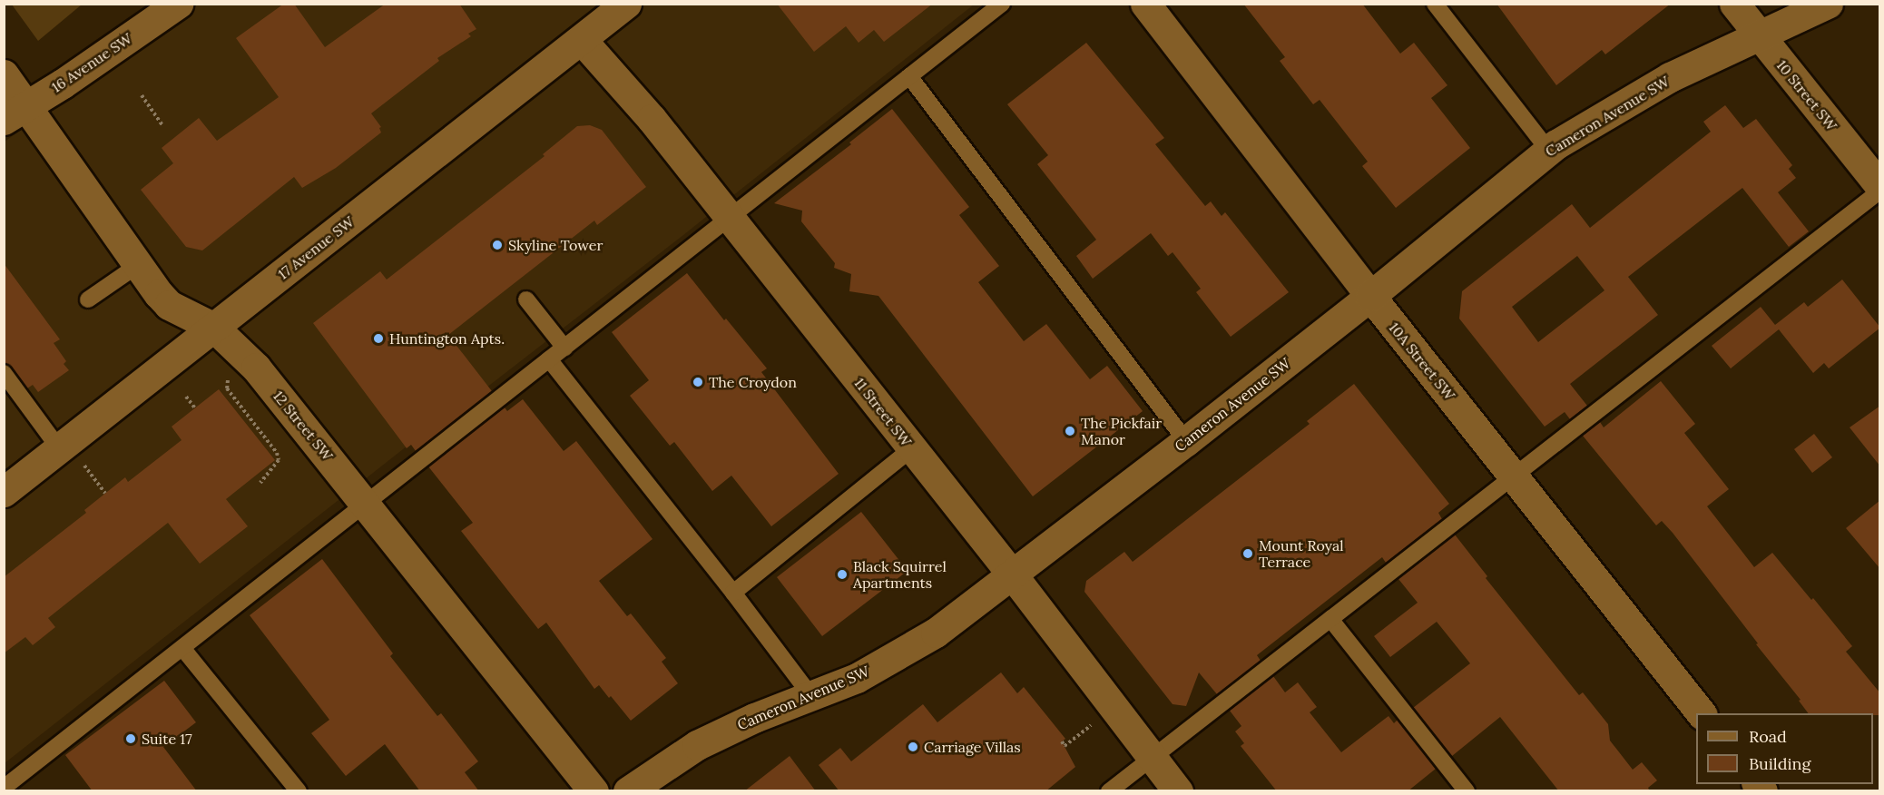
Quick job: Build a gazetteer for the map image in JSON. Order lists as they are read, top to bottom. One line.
{"streets":{"street":["16 Avenue SW","10 Street SW","Cameron Avenue SW","17 Avenue SW","10A Street SW","11 Street SW","12 Street SW"]},"crossings":[["16 Avenue SW","12 Street SW"],["10 Street SW","Cameron Avenue SW"],["Cameron Avenue SW","10A Street SW"],["Cameron Avenue SW","11 Street SW"],["17 Avenue SW","11 Street SW"],["17 Avenue SW","12 Street SW"]],"places":["Skyline Tower","Huntington Apts.","The Croydon","The Pickfair Manor","Mount Royal Terrace","Black Squirrel Apartments","Suite 17","Carriage Villas"],"legend":["Road","Building"]}
